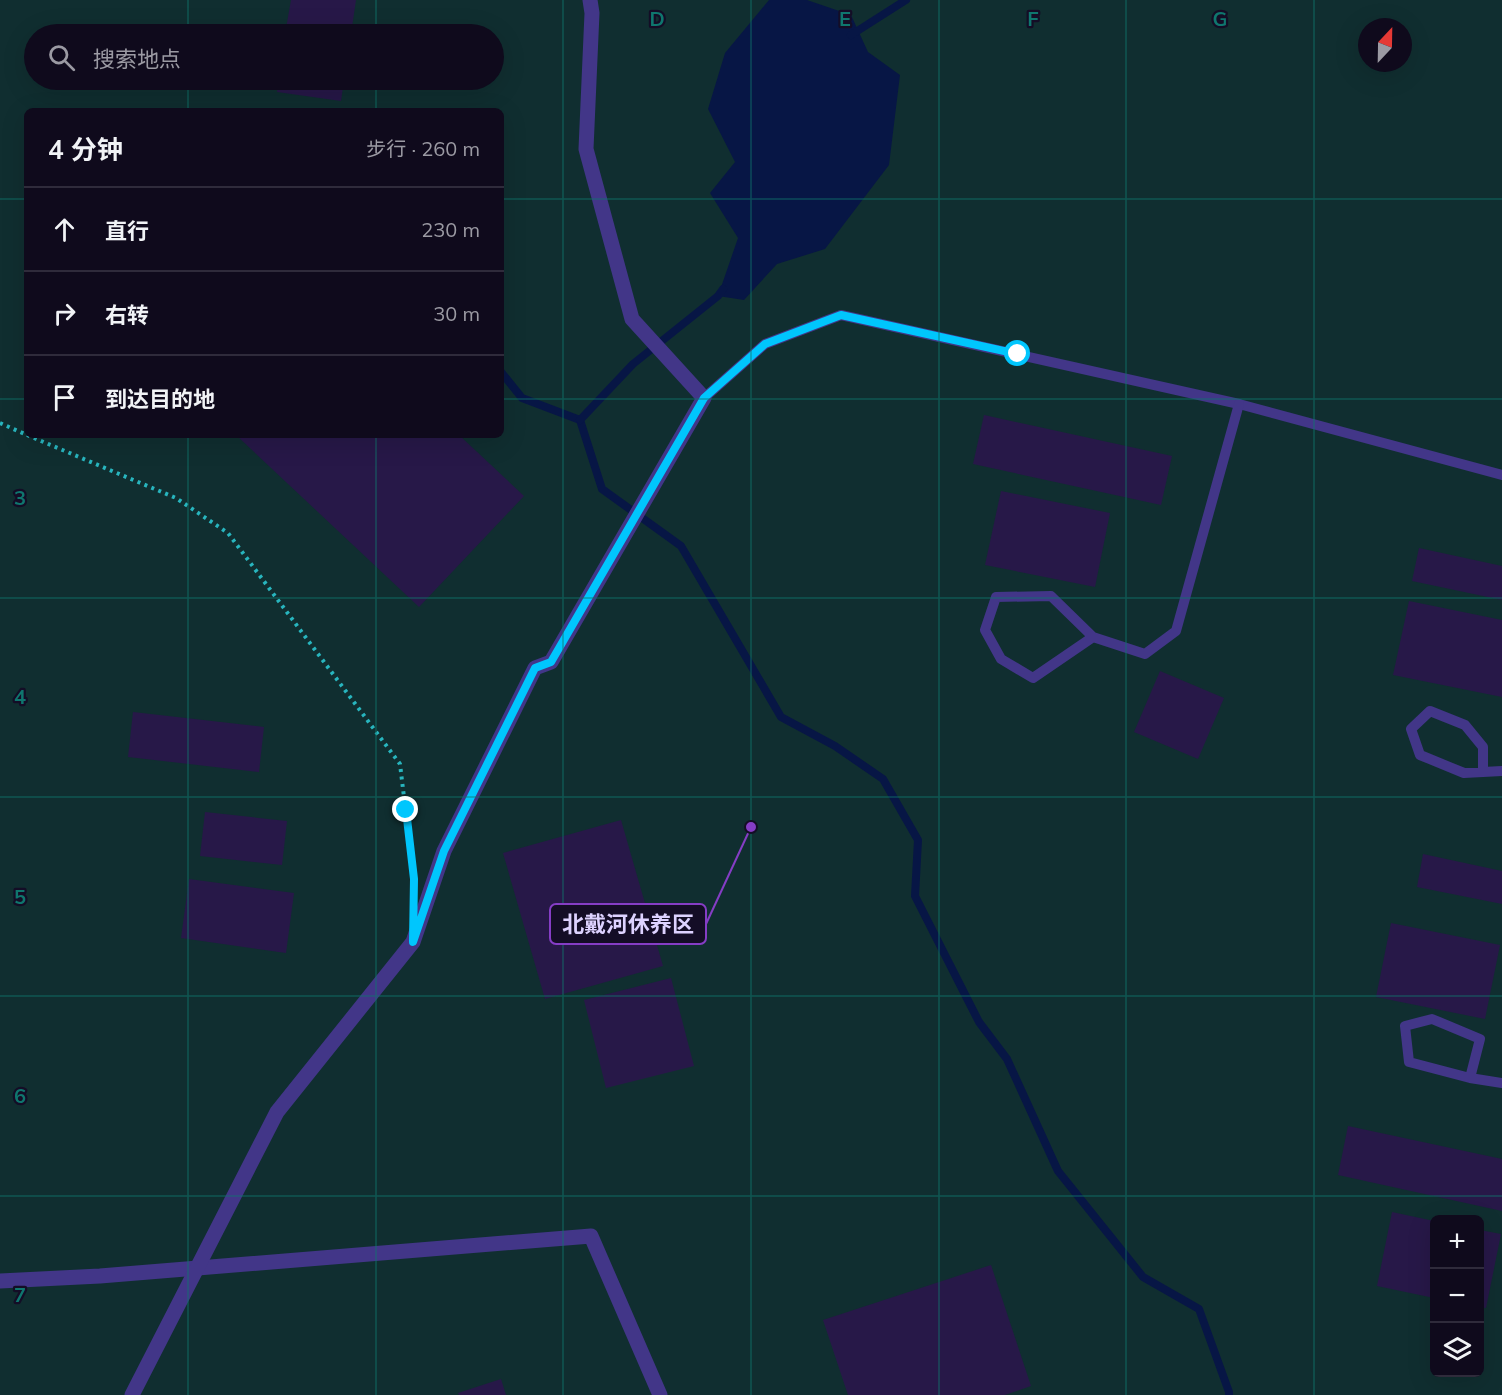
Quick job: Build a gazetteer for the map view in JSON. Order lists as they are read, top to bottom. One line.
{"places":["北戴河休养区"],"north":"top","page":{"search":"搜索地点","heading":["4 分钟","步行 · 260 m"],"list":[["直行","230 m"],["右转","30 m"],"到达目的地"],"map_buttons":["+","−"]},"grid":{"columns":["D","E","F","G"],"rows":["3","4","5","6","7"]}}
